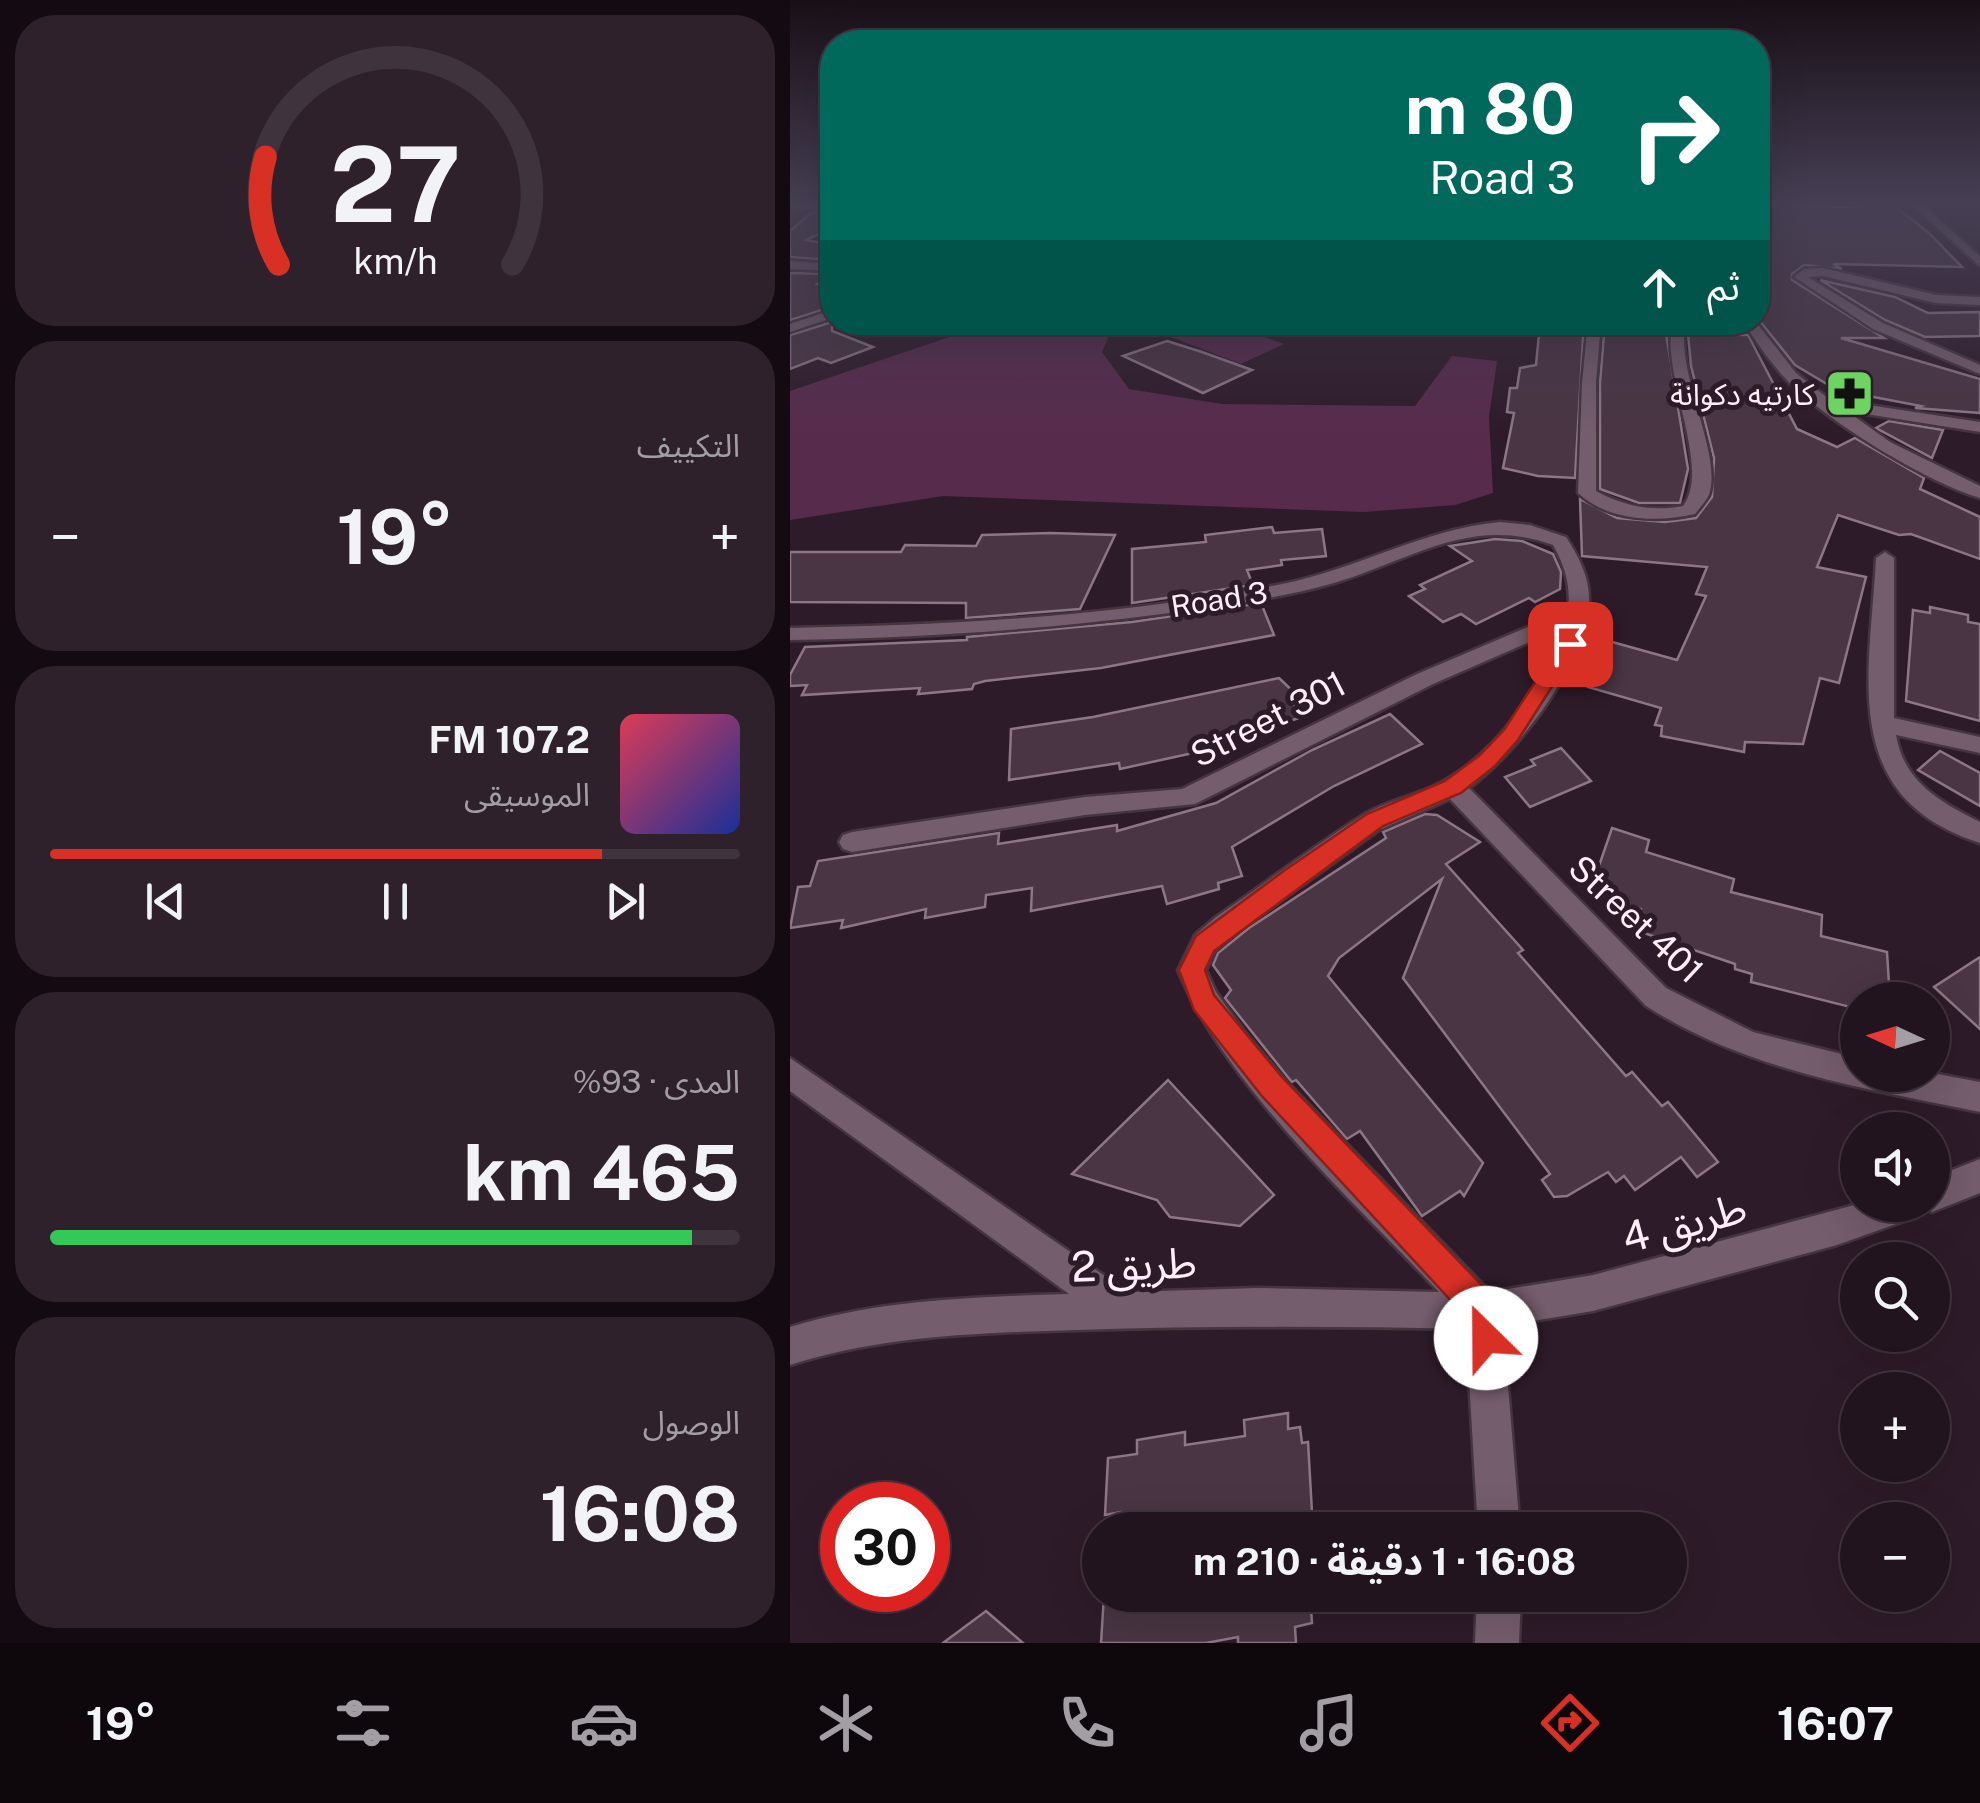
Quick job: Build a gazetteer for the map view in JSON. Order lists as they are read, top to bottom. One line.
{"streets":{"street":["Road 3","Street 301","Street 401","طريق 4","طريق 2"]},"crossings":[["Road 3","Street 301"],["طريق 4","طريق 2"]],"places":{"pharmacy":["كارتيه دكوانة"]},"north":"left","page":{"turn":["80 m","Road 3"],"then":"ثم","tile":["التكييف",["المدى · 93%","465 km"],["الوصول","16:08"]],"heat":["−","19°","+"],"song":["107.2 FM","الموسيقى"],"map_buttons":["+","−"],"limit":"30","trip":"16:08 · 1 دقيقة · 210 m","tabs":["16:07","19°"],"gauge":["27","km/h"]}}
